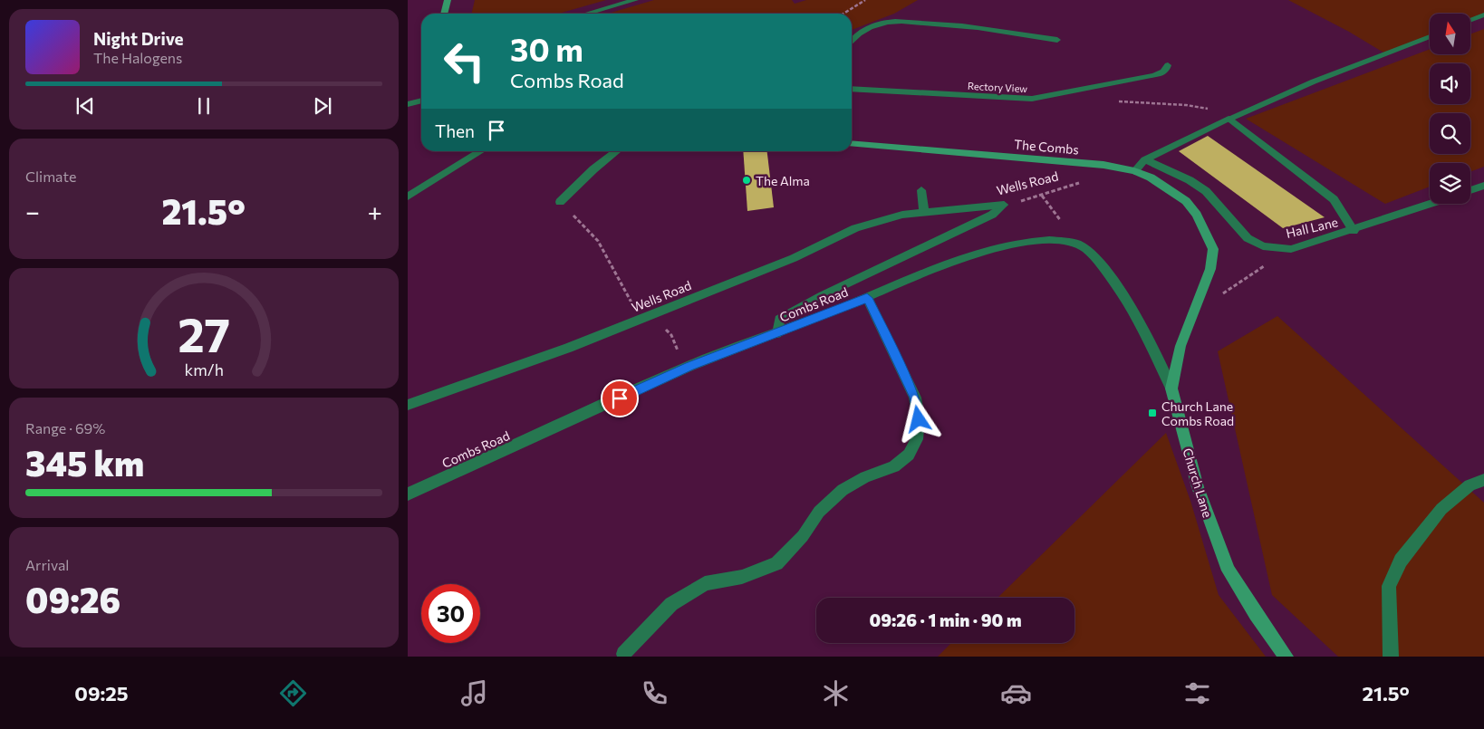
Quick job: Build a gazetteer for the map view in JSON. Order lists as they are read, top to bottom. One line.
{"streets":{"main road":["The Combs","Church Lane"],"street":["Rectory View","Wells Road","Hall Lane","Combs Road"]},"crossings":[["The Combs","Church Lane"],["Combs Road","Church Lane"]],"places":{"other":["The Alma"],"transit":["Church Lane Combs Road"]},"north":"top","page":{"turn":["30 m","Combs Road"],"song":["Night Drive","The Halogens"],"then":"Then","tile":["Climate",["Range · 69%","345 km"],["Arrival","09:26"]],"heat":["−","21.5°","+"],"limit":"30","trip":"09:26 · 1 min · 90 m","tabs":["09:25","21.5°"],"gauge":["27","km/h"]}}
